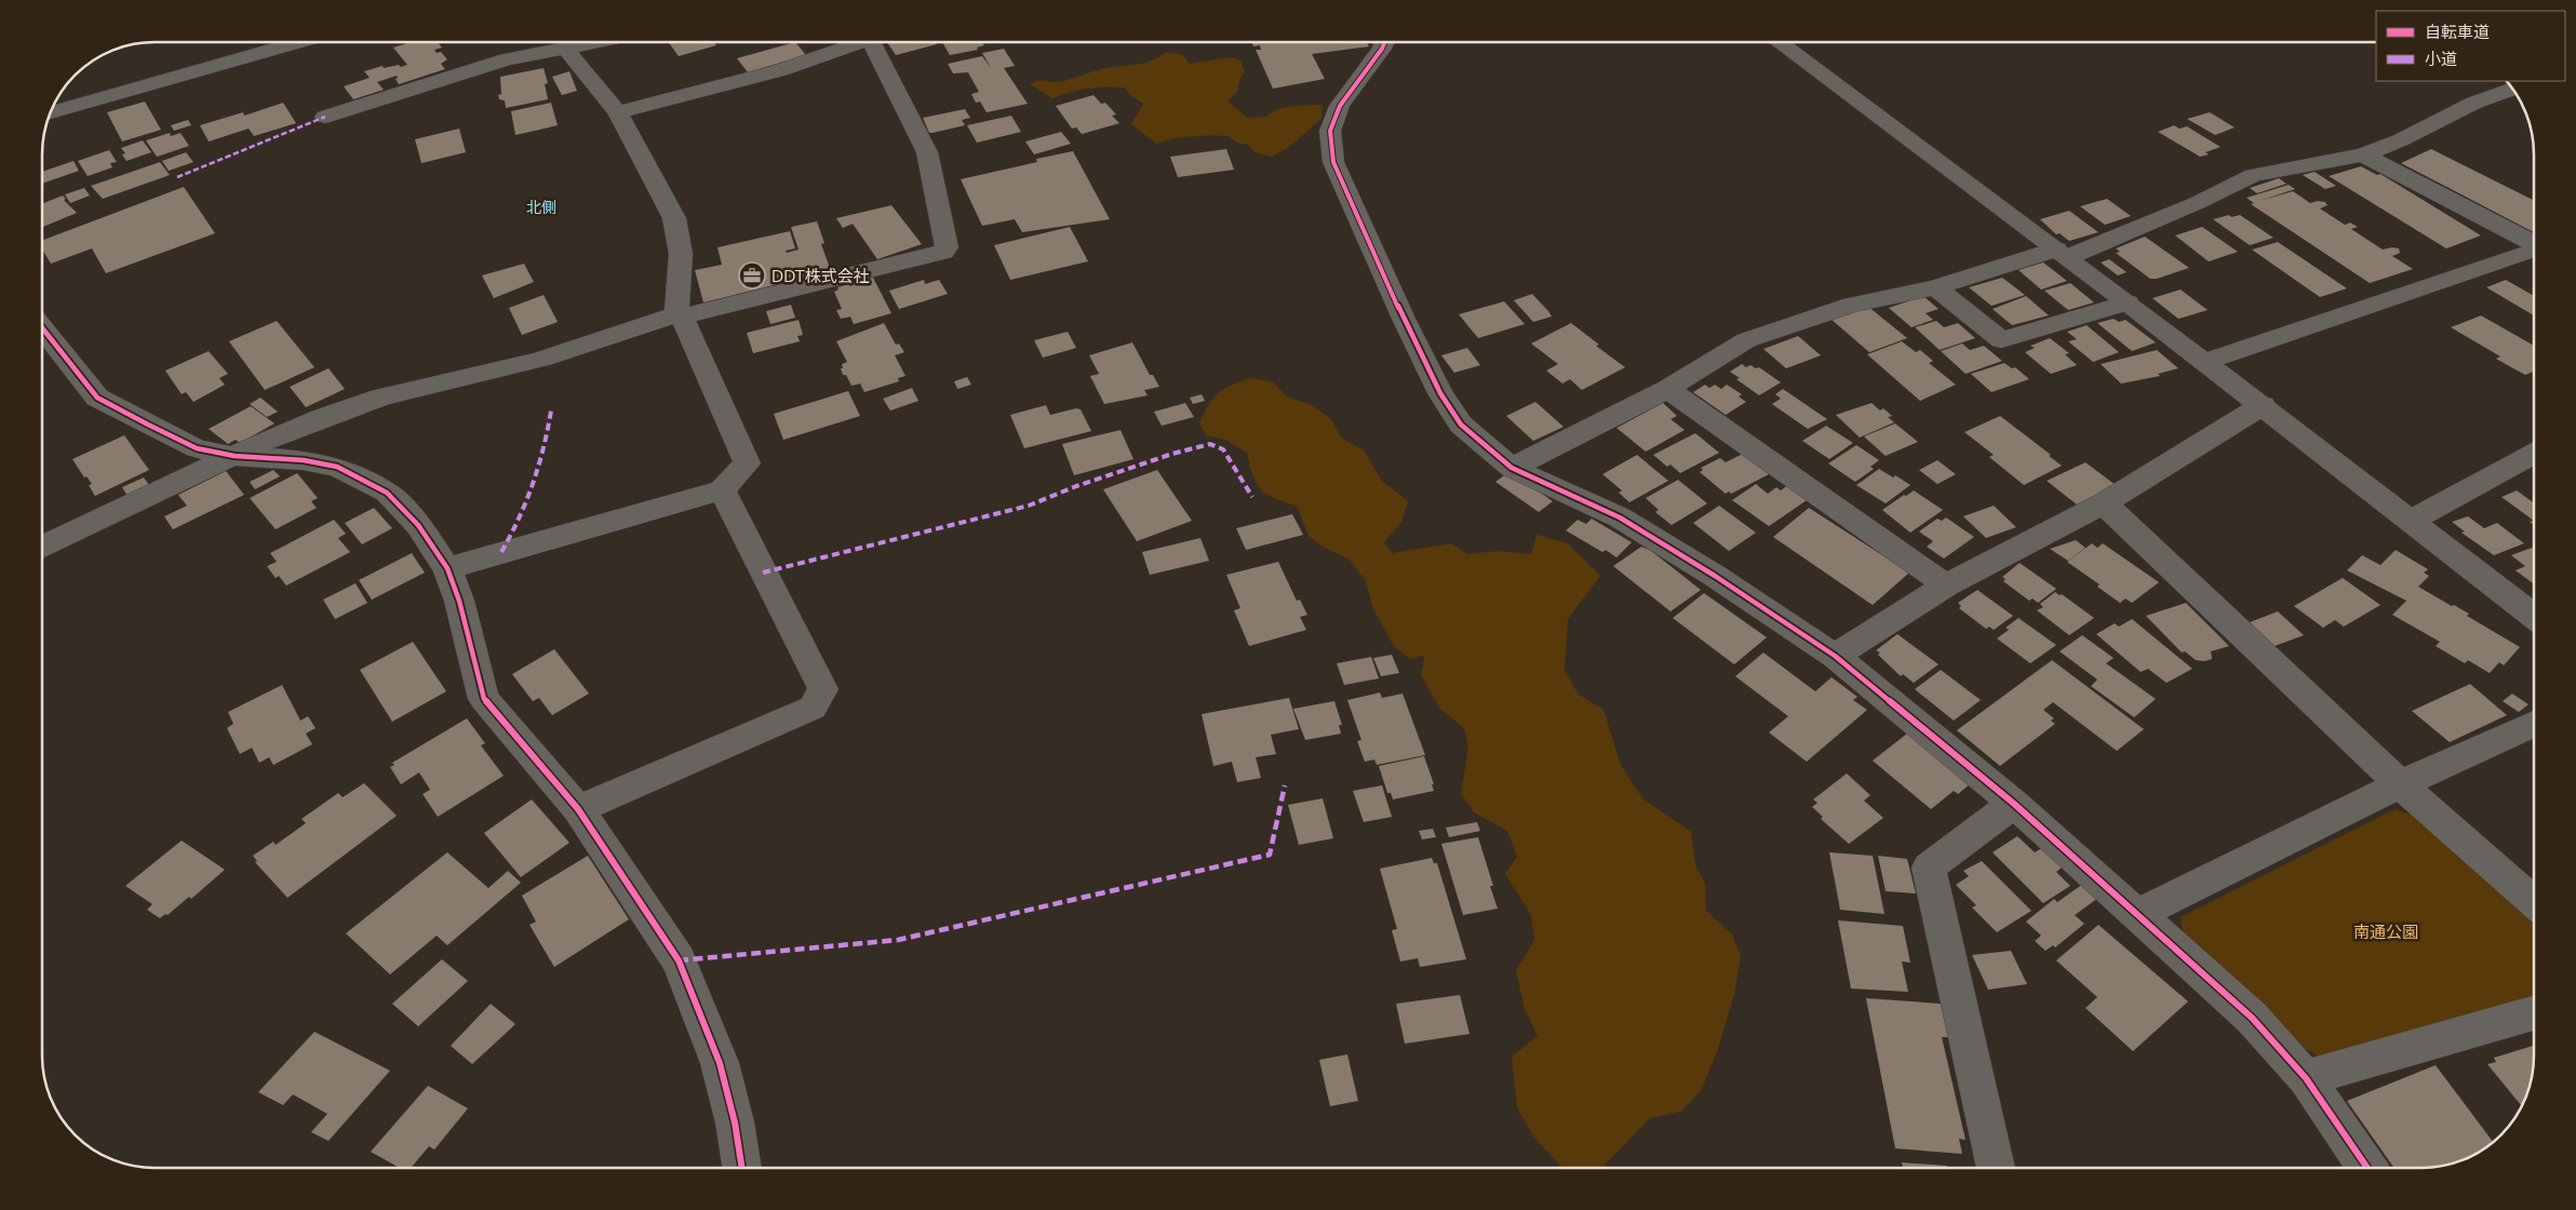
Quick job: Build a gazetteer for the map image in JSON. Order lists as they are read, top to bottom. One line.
{"districts":["北側"],"parks":["南通公園"],"places":{"office":["DDT株式会社"]},"legend":["自転車道","小道"]}
